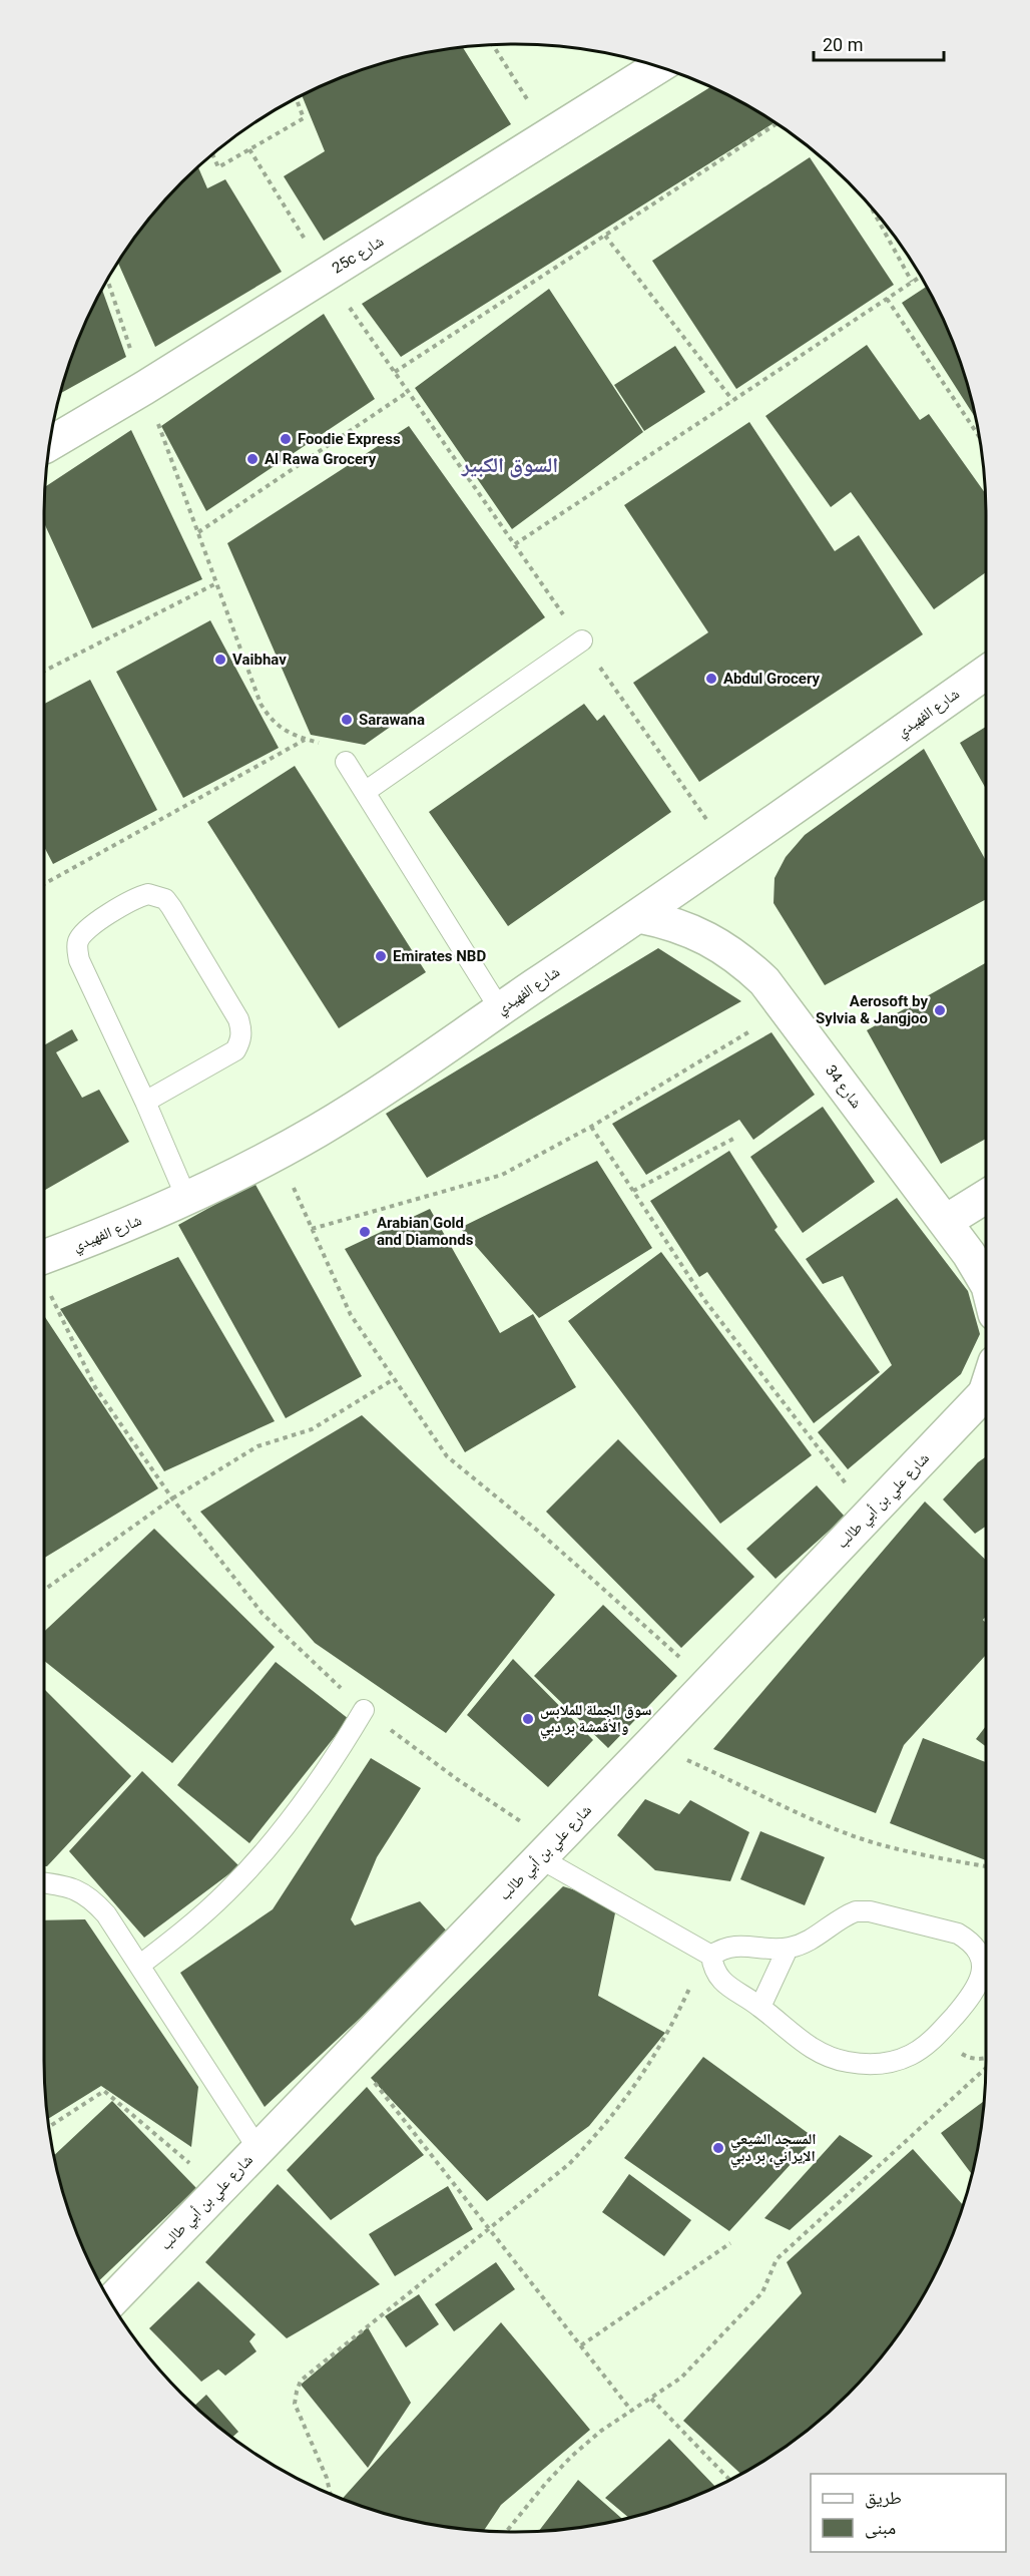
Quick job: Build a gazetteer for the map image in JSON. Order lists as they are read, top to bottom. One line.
{"streets":{"street":["25c شارع","شارع الفهيدي","شارع 34","شارع علي بن أبي طالب"]},"crossings":[["شارع الفهيدي","شارع 34"]],"districts":["السوق الكبير"],"places":["Foodie Express","Al Rawa Grocery","Vaibhav","Abdul Grocery","Sarawana","Emirates NBD","Aerosoft by Sylvia & Jangjoo","Arabian Gold and Diamonds","سوق الجملة للملابس والأقمشة بر دبي","المسجد الشيعي الإيراني، بر دبي"],"legend":["طريق","مبنى"],"scale_bar":"20 m"}
